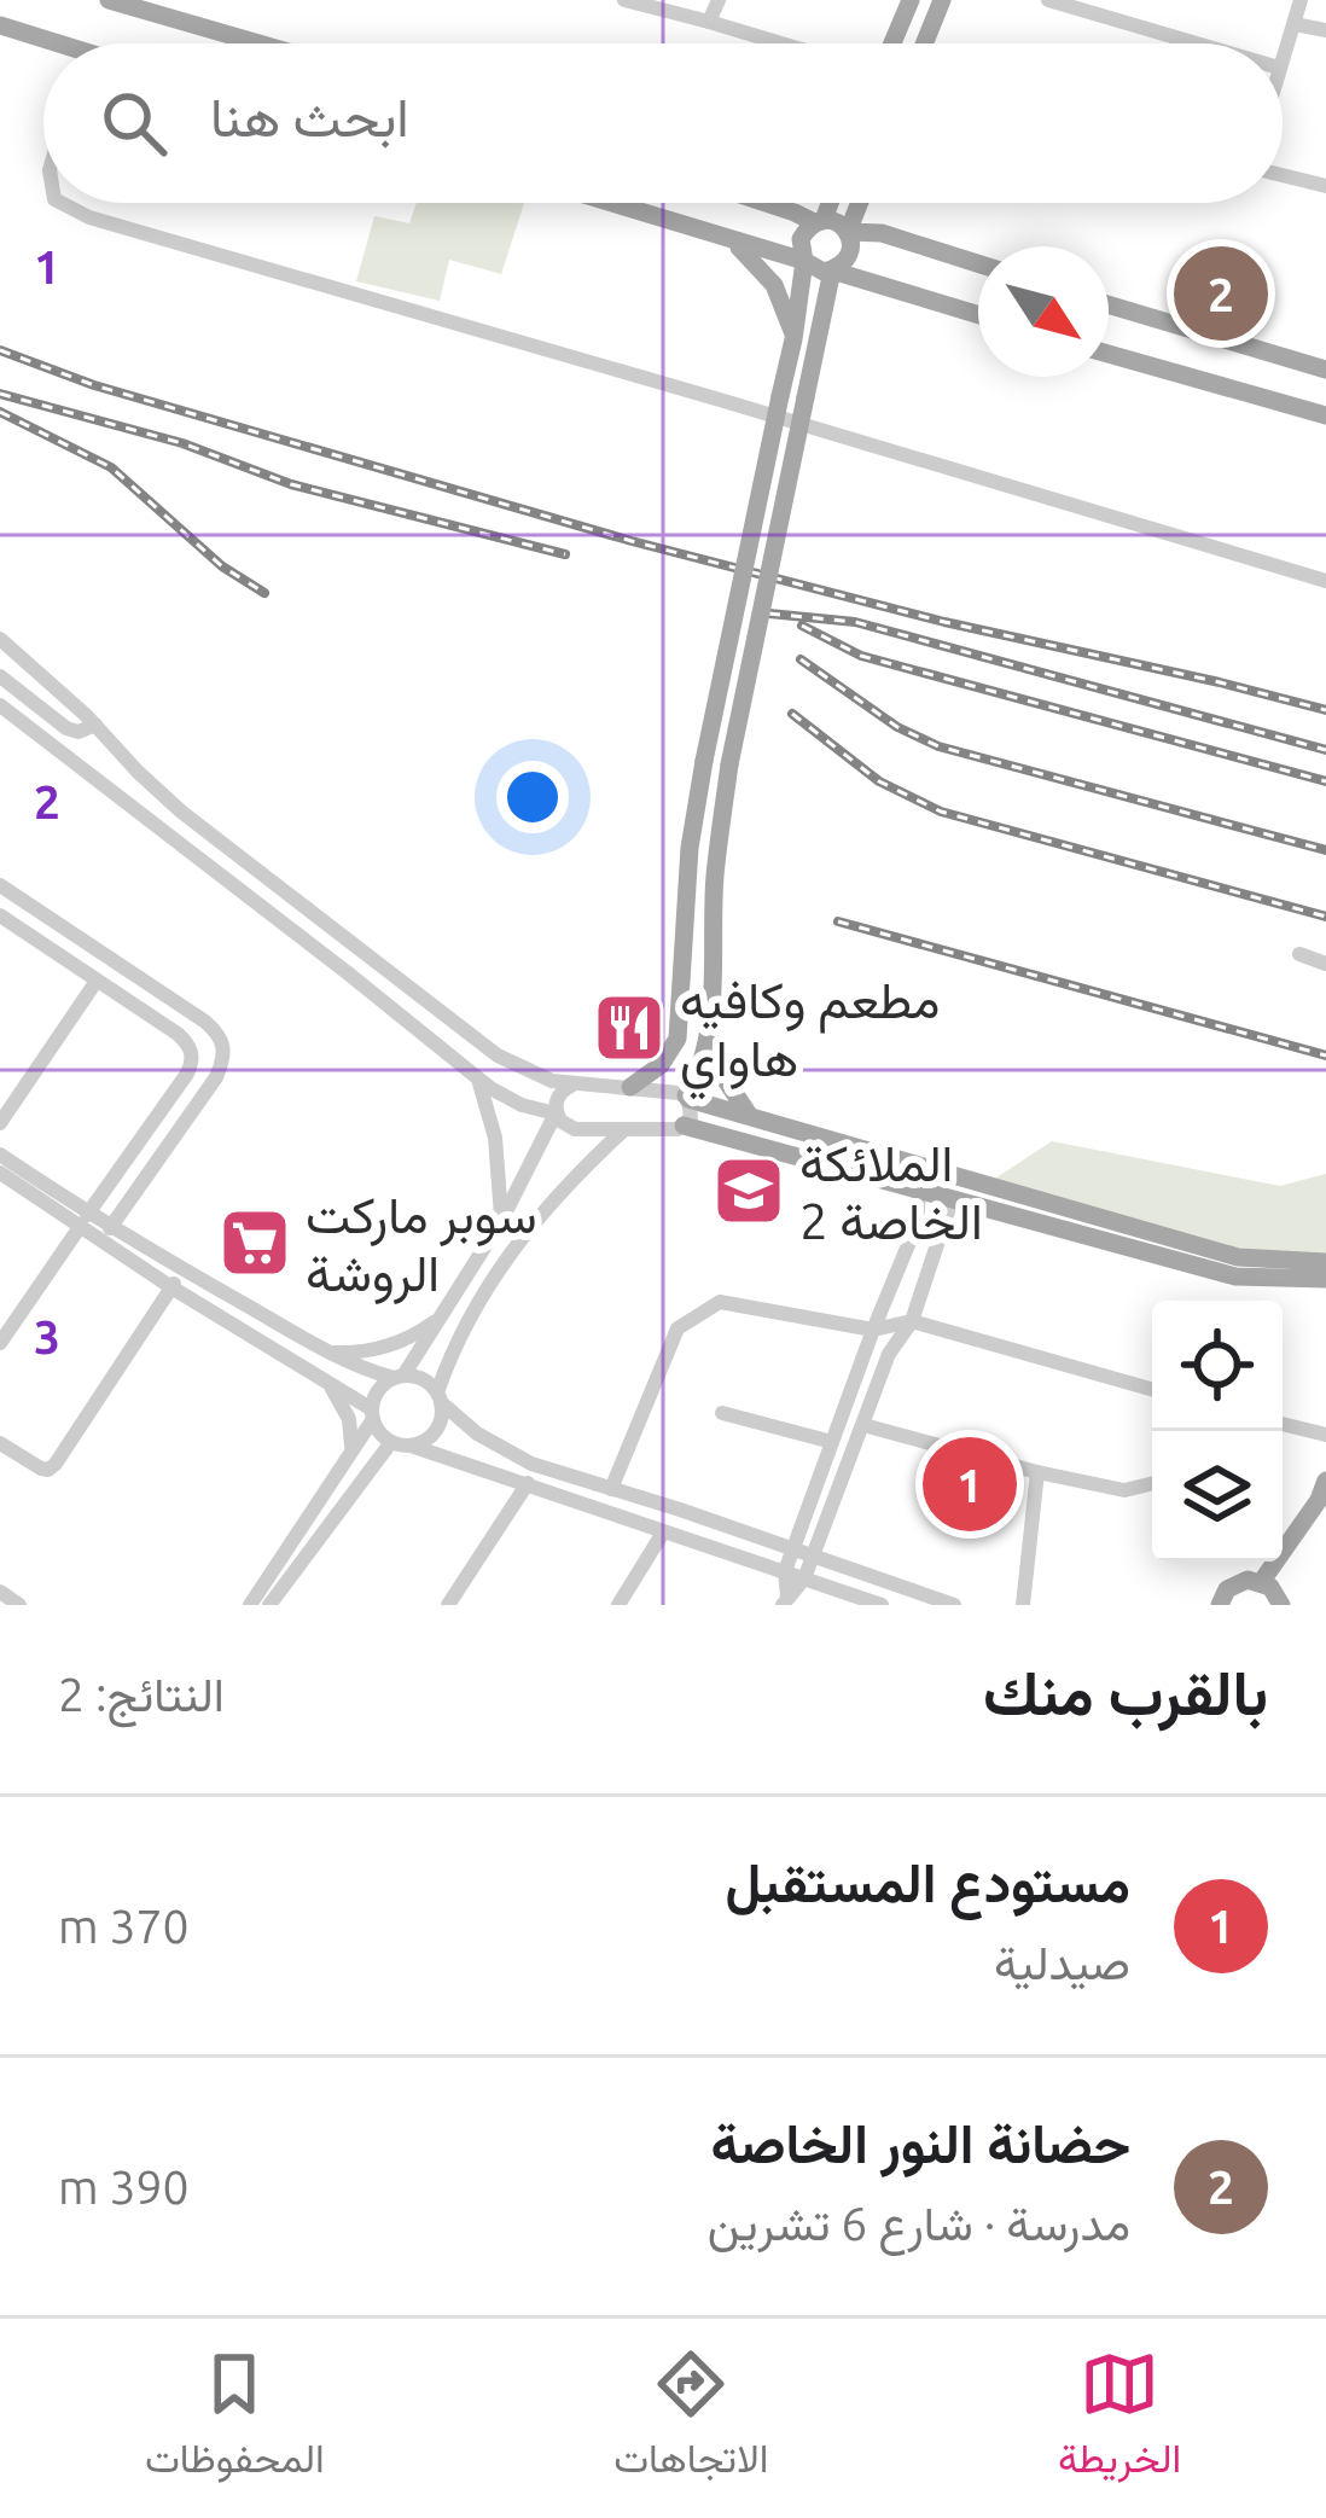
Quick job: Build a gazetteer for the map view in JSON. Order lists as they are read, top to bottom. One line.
{"places":{"restaurant":["مطعم وكافيه هاواي"],"school or university":["الملائكة الخاصة 2"],"supermarket":["سوبر ماركت الروشة"]},"north":"bottom right","page":{"search":"ابحث هنا","pins":["2","1"],"heading":["بالقرب منك","النتائج: 2"],"list":[{"mark":"1","name":"مستودع المستقبل","note":"صيدلية","value":"370 m"},{"mark":"2","name":"حضانة النور الخاصة","note":"مدرسة · شارع 6 تشرين","value":"390 m"}],"nav":["الخريطة","الاتجاهات","المحفوظات"]},"grid":{"rows":["1","2","3"]}}
